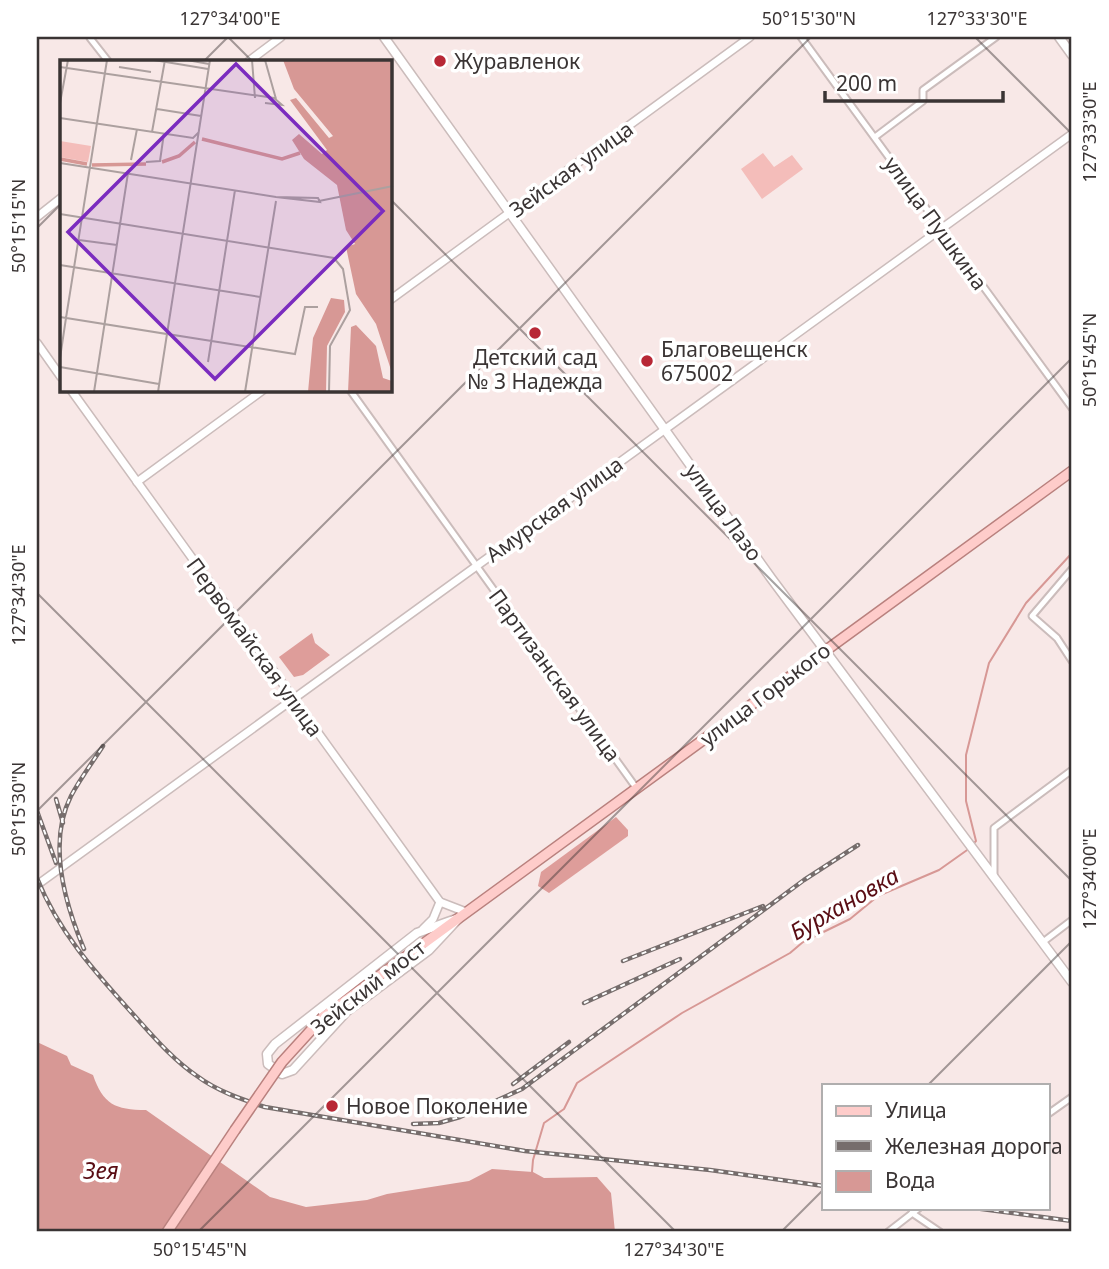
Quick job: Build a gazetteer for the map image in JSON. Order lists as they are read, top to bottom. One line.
{"streets":{"main road":["улица Лазо","улица Горького","Зейский мост"],"street":["Зейская улица","улица Пушкина","Амурская улица","Первомайская улица","Партизанская улица"]},"crossings":[["Зейская улица","улица Лазо"],["улица Пушкина","Амурская улица"],["Амурская улица","улица Лазо"],["Амурская улица","Первомайская улица"],["Амурская улица","Партизанская улица"],["улица Лазо","улица Горького"],["Партизанская улица","улица Горького"],["улица Горького","Зейский мост"]],"water":["Бурхановка","Зея"],"places":["Журавленок","Детский сад № 3 Надежда","Благовещенск 675002","Новое Поколение"],"legend":["Улица","Железная дорога","Вода"],"scale_bar":"200 m","coordinates":["127°34'00\"E","50°15'30\"N","127°33'30\"E","50°15'15\"N","50°15'45\"N","127°34'30\"E"]}
